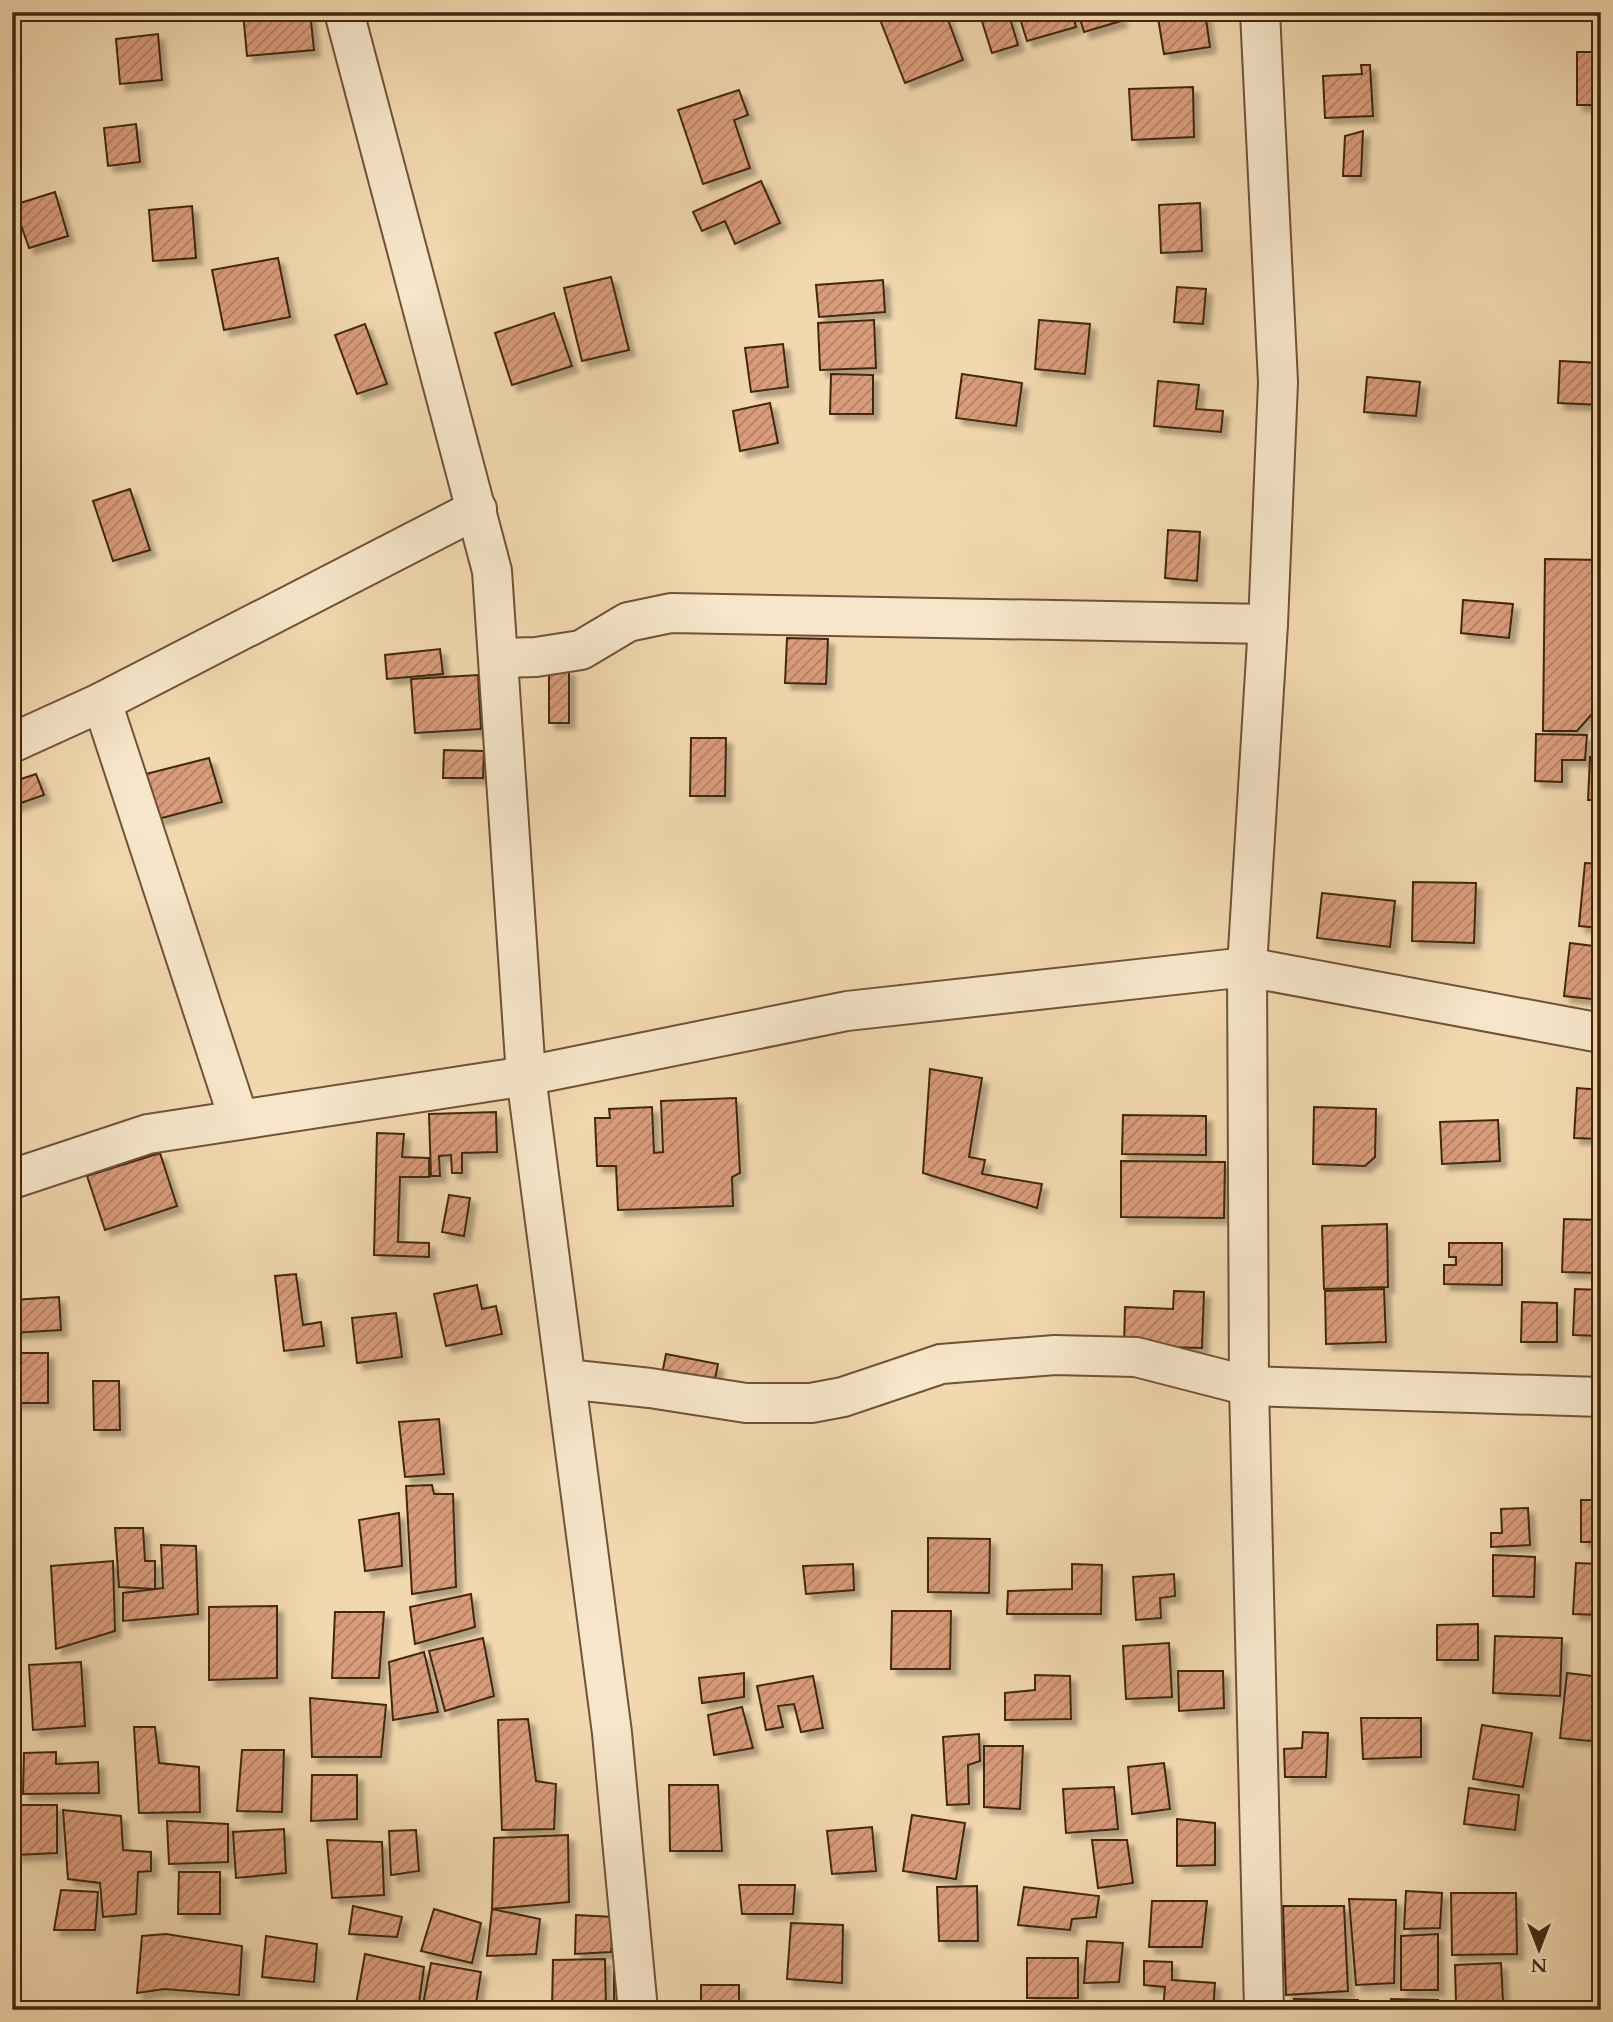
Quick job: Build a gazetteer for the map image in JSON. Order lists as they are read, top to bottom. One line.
{"north":"bottom"}
